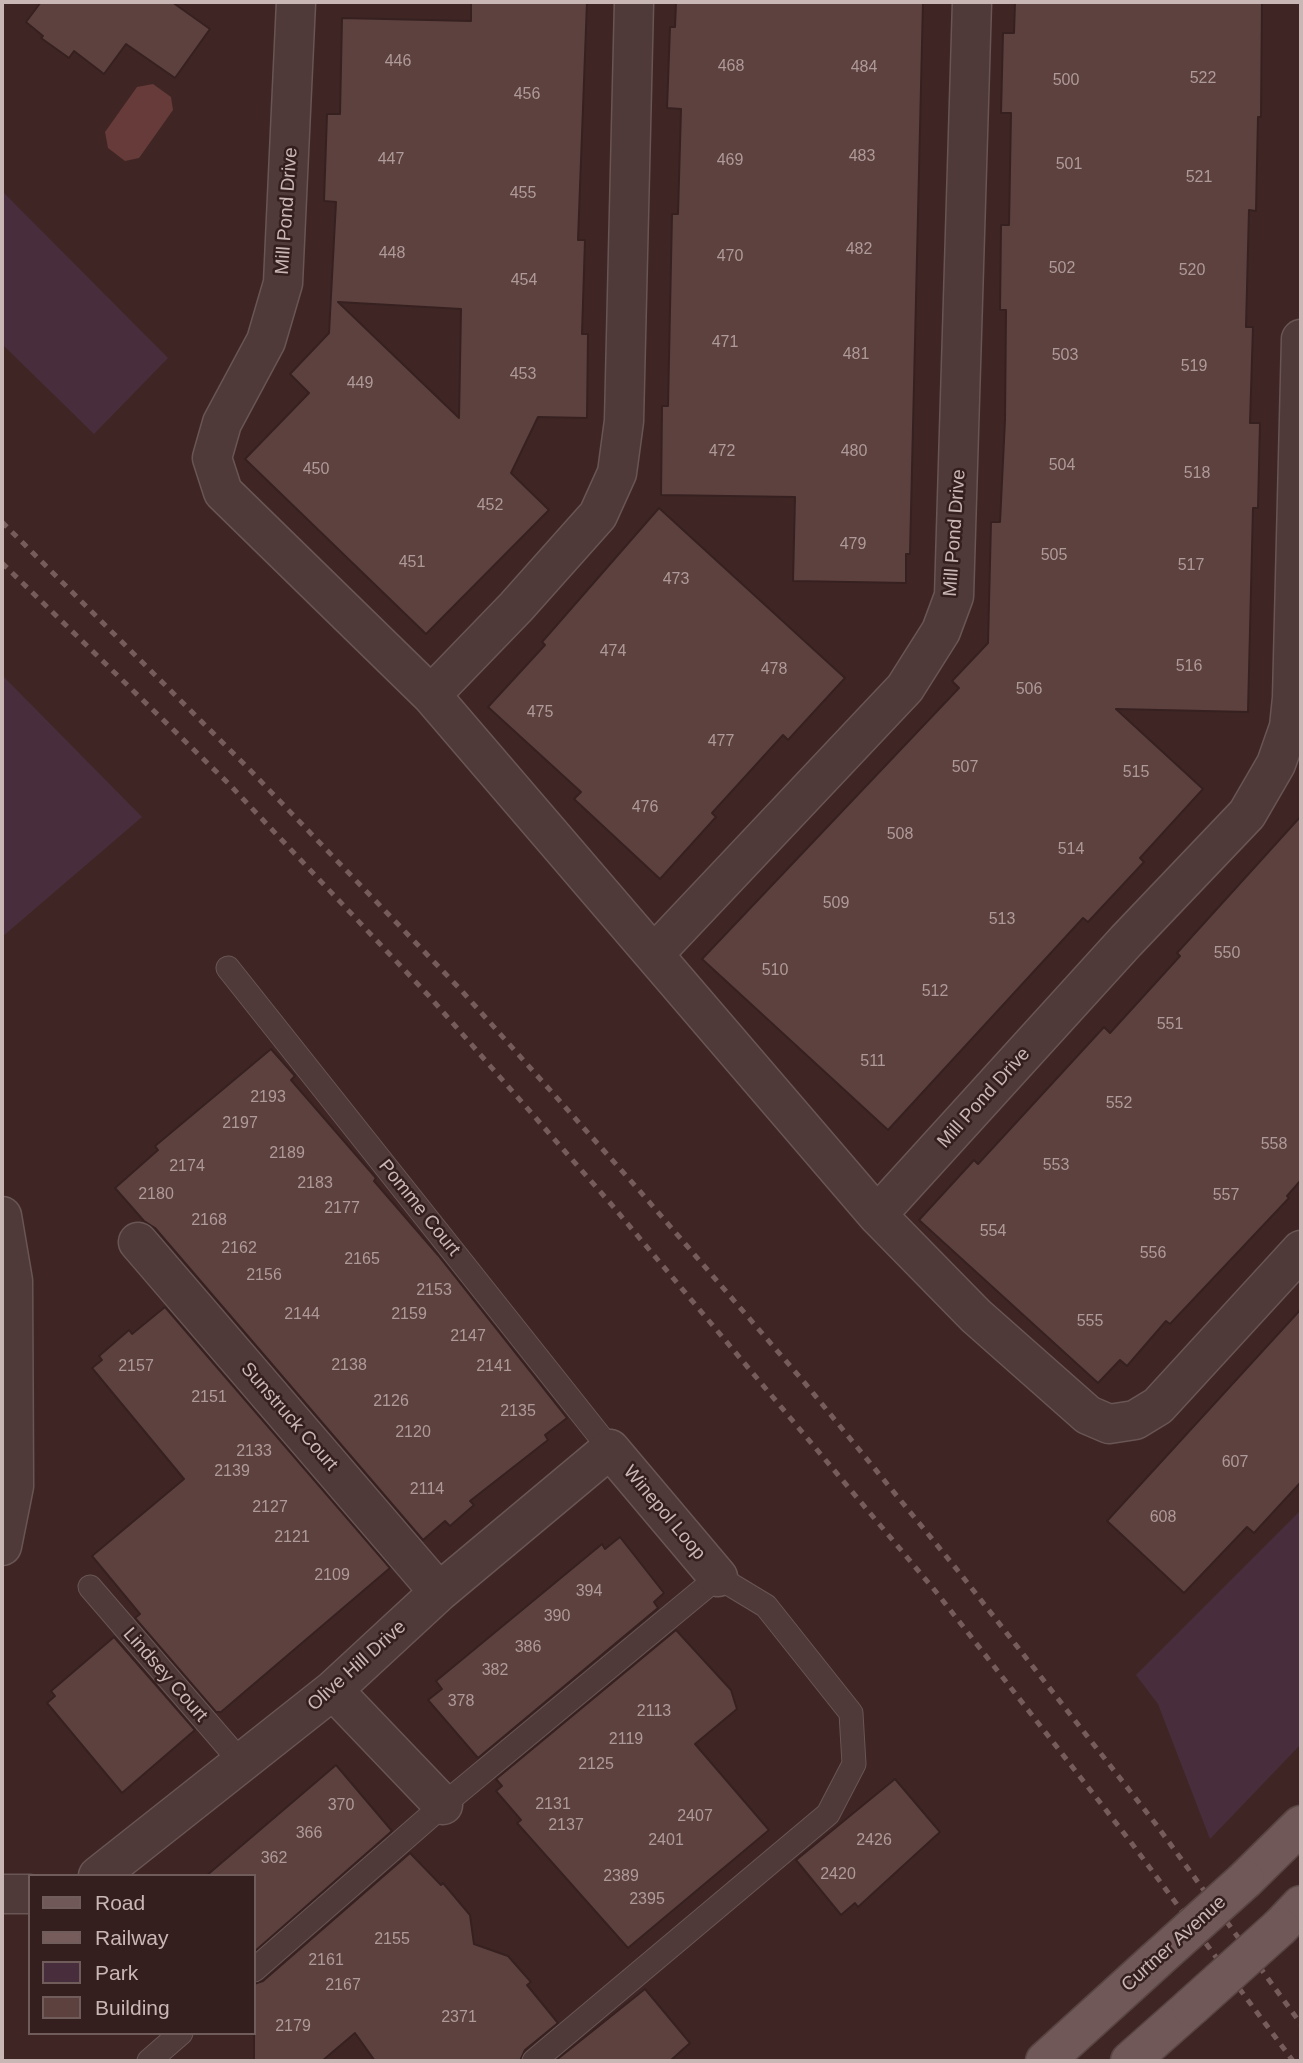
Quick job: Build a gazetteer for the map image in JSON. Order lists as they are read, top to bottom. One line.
{"streets":{"main road":["Curtner Avenue"],"street":["Mill Pond Drive","Sunstruck Court","Winepol Loop","Olive Hill Drive"],"lane":["Pomme Court","Lindsey Court"]},"crossings":[["Pomme Court","Winepol Loop"],["Pomme Court","Olive Hill Drive"],["Sunstruck Court","Olive Hill Drive"],["Winepol Loop","Olive Hill Drive"],["Olive Hill Drive","Lindsey Court"]],"house_numbers":["446","468","484","522","500","456","483","447","469","501","521","455","482","448","470","502","520","454","471","481","503","519","453","449","472","480","504","450","518","452","479","505","451","517","473","474","516","478","506","475","477","507","515","476","508","514","509","513","550","510","512","551","511","2193","552","2197","558","2189","553","2174","2183","2180","557","2177","2168","554","2162","556","2165","2156","2153","2144","2159","555","2147","2138","2157","2141","2151","2126","2135","2120","2133","607","2139","2114","2127","608","2121","2109","394","390","386","382","378","2113","2119","2125","2131","370","2407","2137","366","2401","2426","362","2420","2389","2395","2155","2161","2167","2371","2179"],"legend":["Road","Railway","Park","Building"]}
